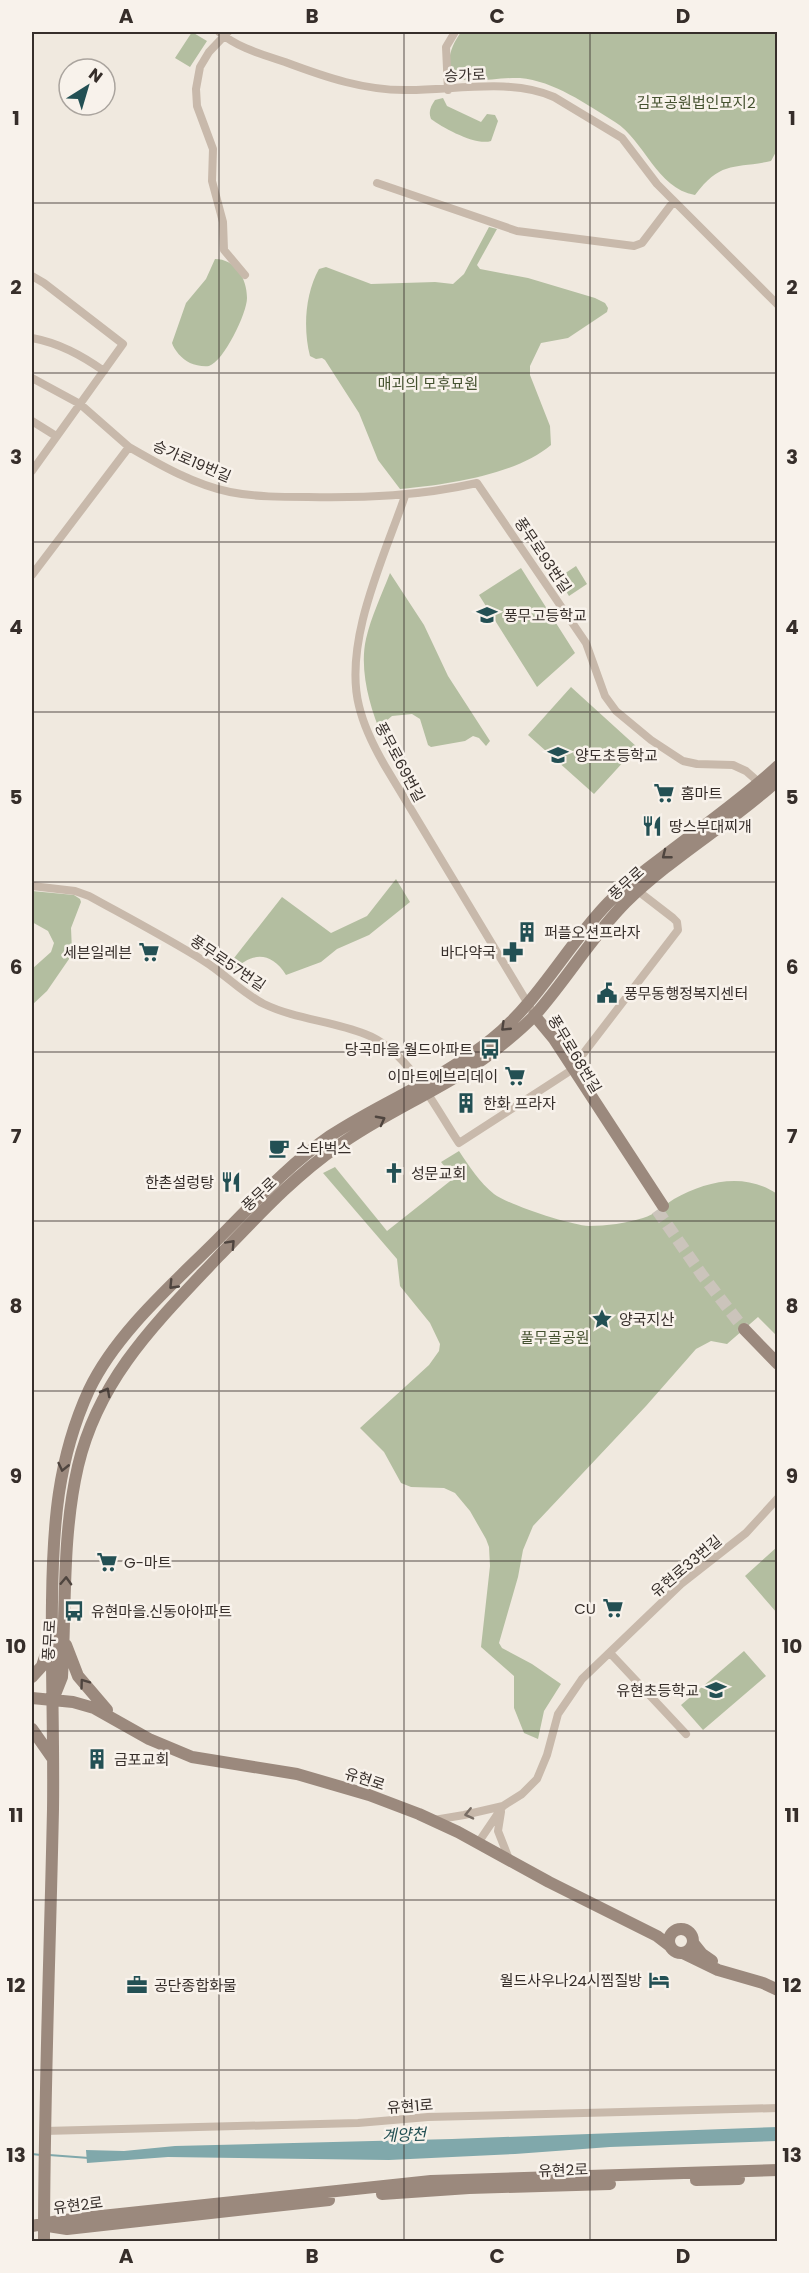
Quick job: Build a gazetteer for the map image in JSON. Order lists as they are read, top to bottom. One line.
{"streets":{"street":["승가로","승가로19번길","풍무로93번길","풍무로69번길","풍무로","풍무로57번길","풍무로68번길","유현로33번길","유현로","유현1로","유현2로"]},"crossings":[["승가로19번길","풍무로93번길"],["승가로19번길","풍무로69번길"],["풍무로93번길","풍무로"],["풍무로69번길","풍무로"],["풍무로69번길","풍무로68번길"],["풍무로","풍무로57번길"],["풍무로","풍무로68번길"],["풍무로","유현로"],["풍무로57번길","풍무로68번길"],["유현로33번길","유현로"]],"water":["계양천"],"parks":["김포공원법인묘지2","매괴의 모후묘원","풀무골공원"],"places":{"school or university":["풍무고등학교","양도초등학교","유현초등학교"],"supermarket":["홈마트","세븐일레븐","이마트에브리데이","G-마트","CU"],"restaurant":["땅스부대찌개","한촌설렁탕"],"building":["퍼플오션프라자","한화 프라자","금포교회"],"pharmacy":["바다약국"],"public building":["풍무동행정복지센터"],"bus stop":["당곡마을 월드아파트","유현마을.신동아아파트"],"cafe":["스타벅스"],"church":["성문교회"],"place":["양국지산"],"hotel":["월드사우나24시찜질방"],"office":["공단종합화물"]},"north":"top right","grid":{"columns":["A","B","C","D"],"rows":["1","2","3","4","5","6","7","8","9","10","11","12","13"]}}
